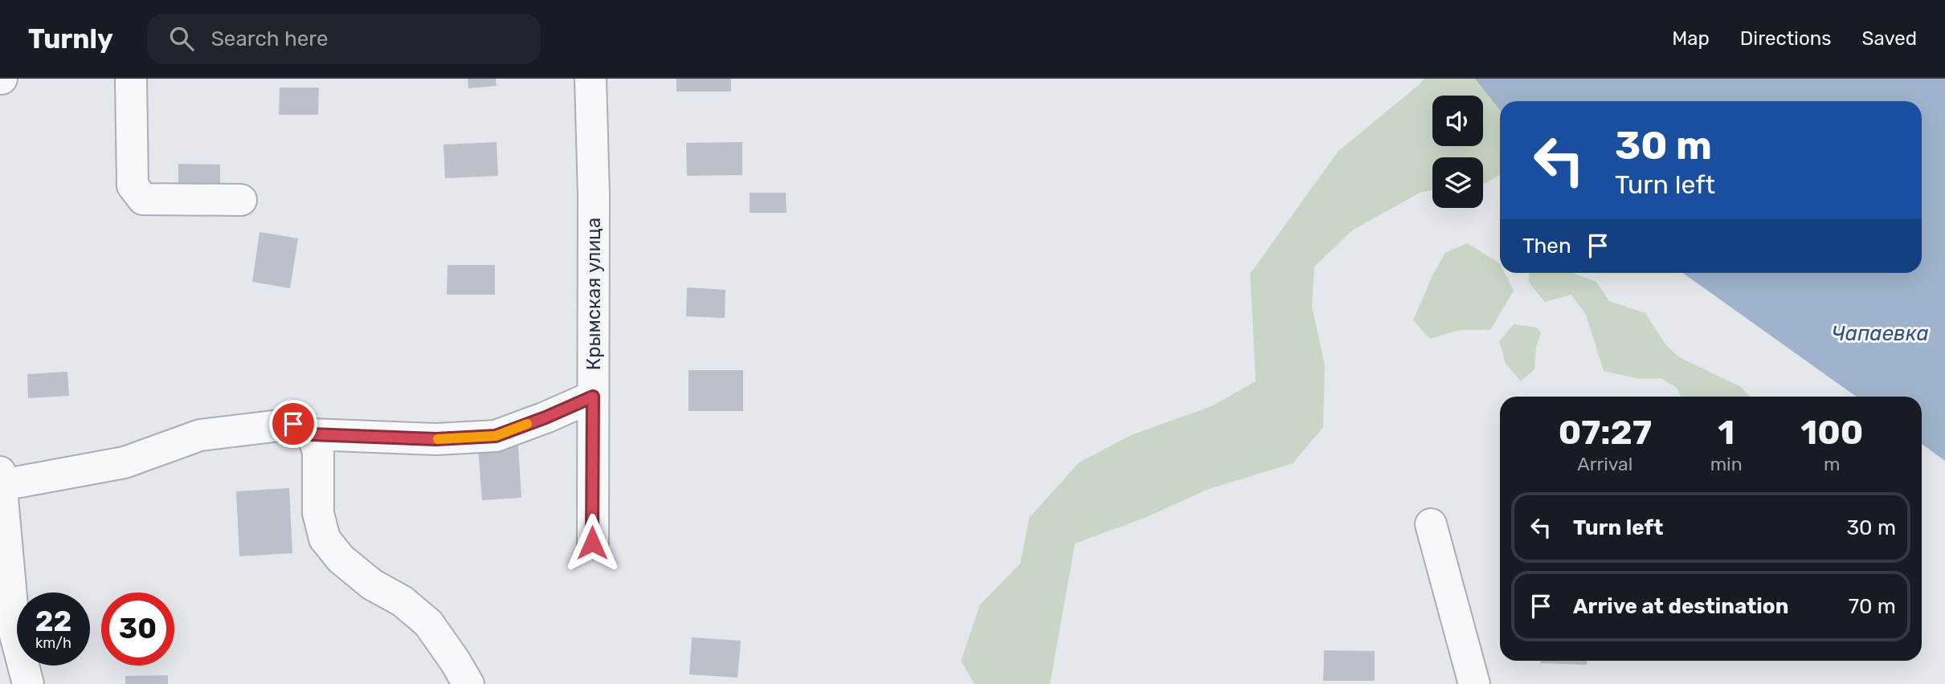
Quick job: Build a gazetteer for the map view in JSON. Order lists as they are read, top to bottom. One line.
{"streets":{"street":["Крымская улица"]},"water":["Чапаевка"],"page":{"header":"Turnly","search":"Search here","nav":["Map","Directions","Saved"],"turn":["30 m","Turn left"],"then":"Then","eta":["07:27","Arrival","1","min","100","m"],"list":[{"name":"Turn left","value":"30 m"},{"name":"Arrive at destination","value":"70 m"}],"speed":"22 km/h","limit":"30"}}
